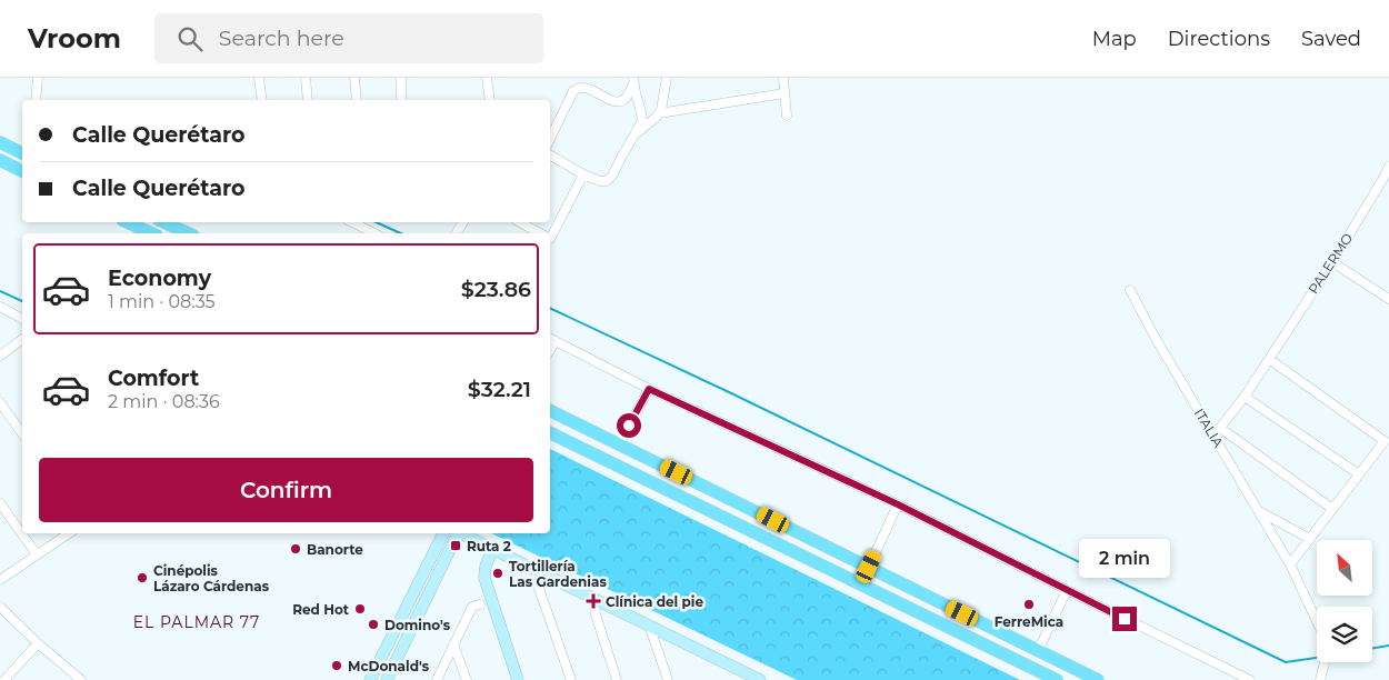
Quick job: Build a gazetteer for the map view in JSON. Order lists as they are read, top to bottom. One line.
{"streets":{"street":["PALERMO","ITALIA"]},"districts":["EL PALMAR 77"],"places":{"transit":["Ruta 2"],"other":["Banorte","Tortillería Las Gardenias","Cinépolis Lázaro Cárdenas","FerreMica","Red Hot","Domino's","McDonald's"],"health":["Clínica del pie"]},"north":"top left","page":{"header":"Vroom","search":"Search here","nav":["Map","Directions","Saved"],"banner":["Calle Querétaro","Calle Querétaro"],"list":[{"name":"Economy","note":"1 min · 08:35","value":"$23.86"},{"name":"Comfort","note":"2 min · 08:36","value":"$32.21"}],"buttons":"Confirm","bubble":"2 min"}}
